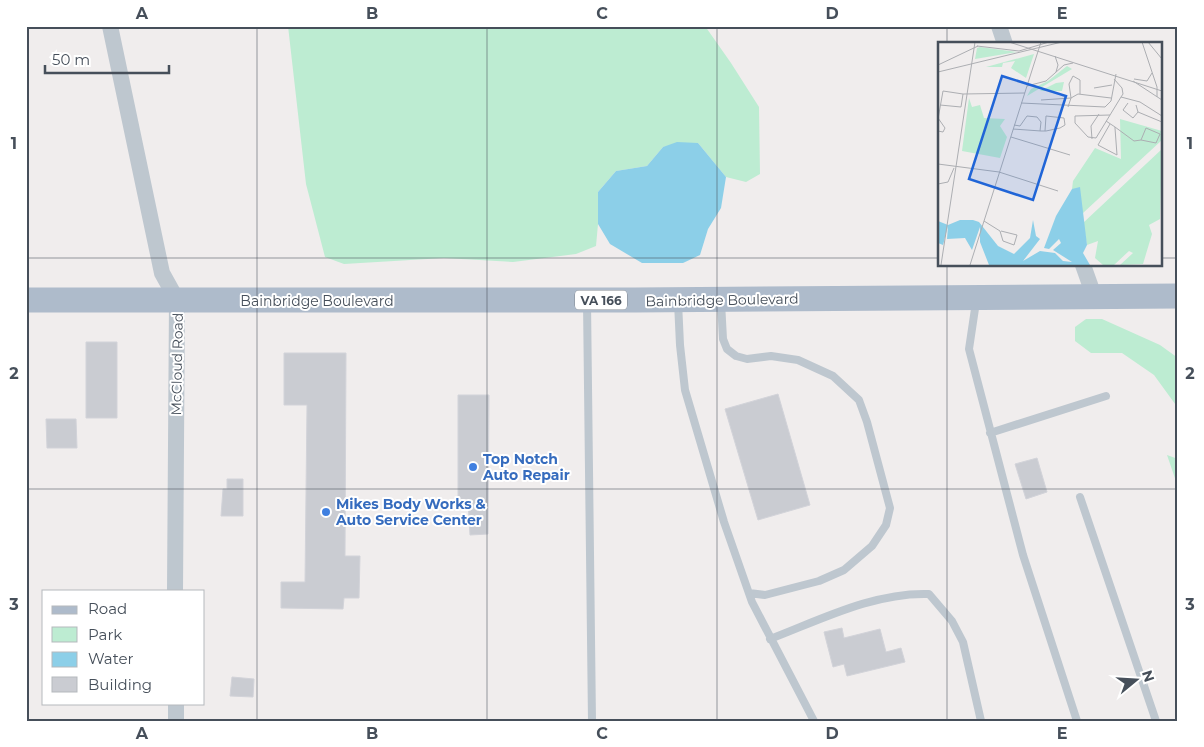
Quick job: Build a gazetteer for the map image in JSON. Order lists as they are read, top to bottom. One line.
{"streets":{"main road":["VA 166","Bainbridge Boulevard"],"street":["McCloud Road"]},"crossings":[["Bainbridge Boulevard","McCloud Road"]],"places":["Top Notch Auto Repair","Mikes Body Works & Auto Service Center"],"legend":["Road","Park","Water","Building"],"scale_bar":"50 m","north":"right","grid":{"columns":["A","B","C","D","E"],"rows":["1","2","3"]}}
